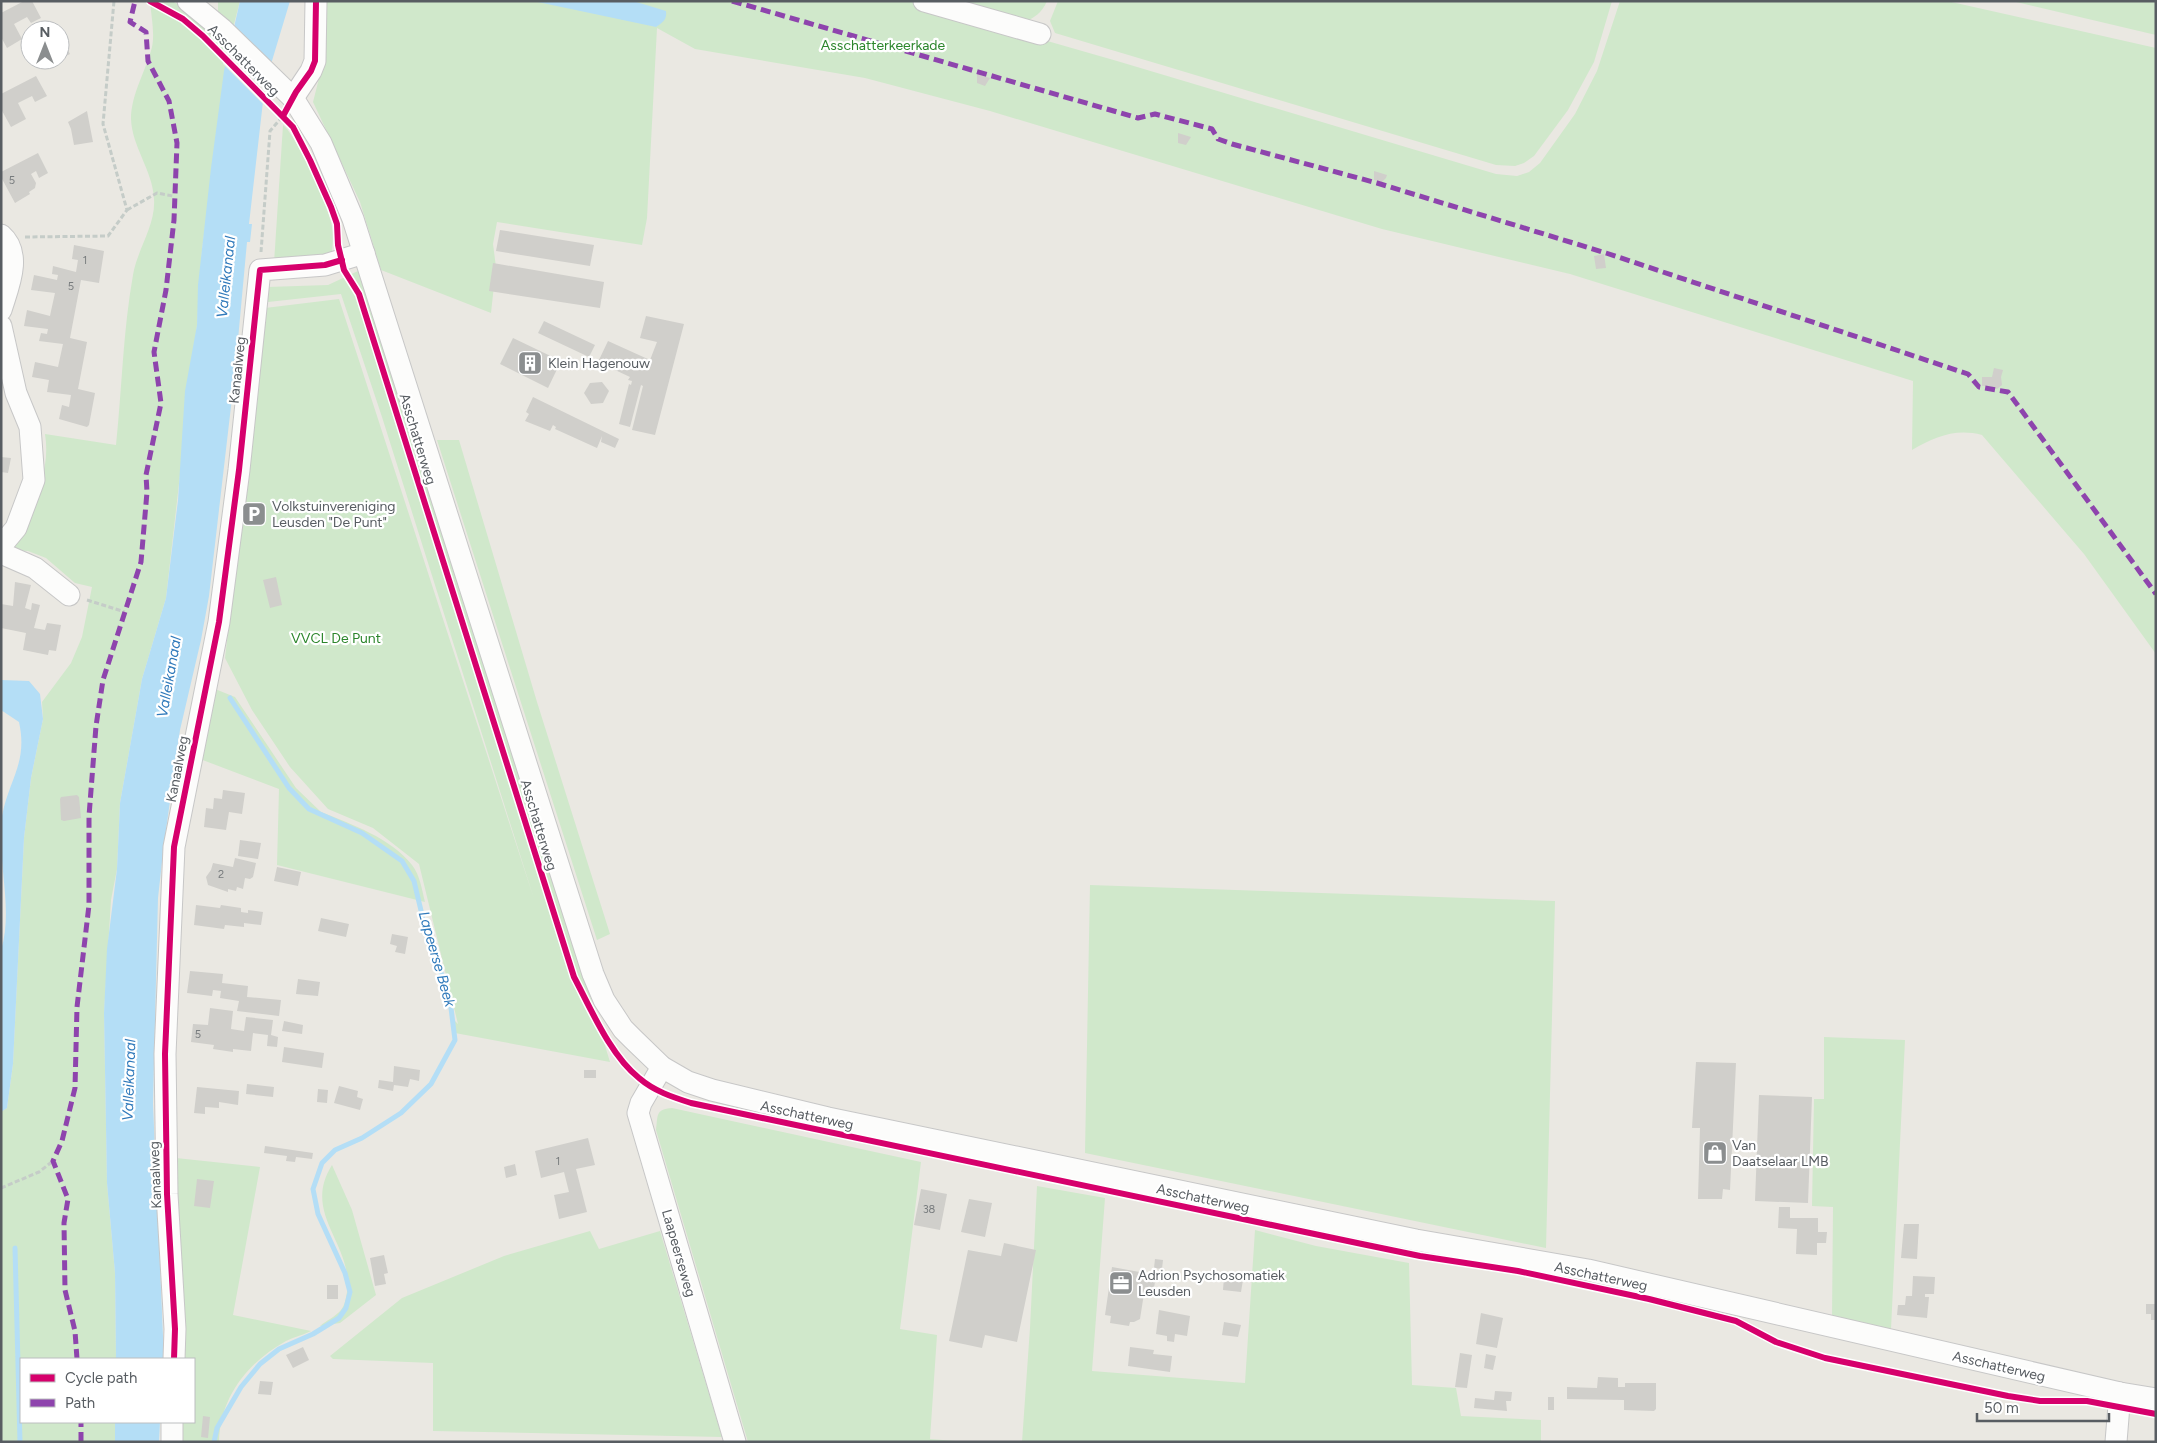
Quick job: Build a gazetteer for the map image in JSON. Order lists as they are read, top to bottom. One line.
{"streets":{"street":["Asschatterweg","Kanaalweg","Laapeerseweg"]},"crossings":[["Asschatterweg","Laapeerseweg"]],"water":["Valleikanaal","Lapeerse Beek"],"parks":["Asschatterkeerkade","VVCL De Punt"],"places":{"building":["Klein Hagenouw"],"parking":["Volkstuinvereniging Leusden \"De Punt\""],"shop":["Van Daatselaar LMB"],"office":["Adrion Psychosomatiek Leusden"]},"house_numbers":["5","1","5","2","5","1","38"],"legend":["Cycle path","Path"],"scale_bar":"50 m","north":"top"}
